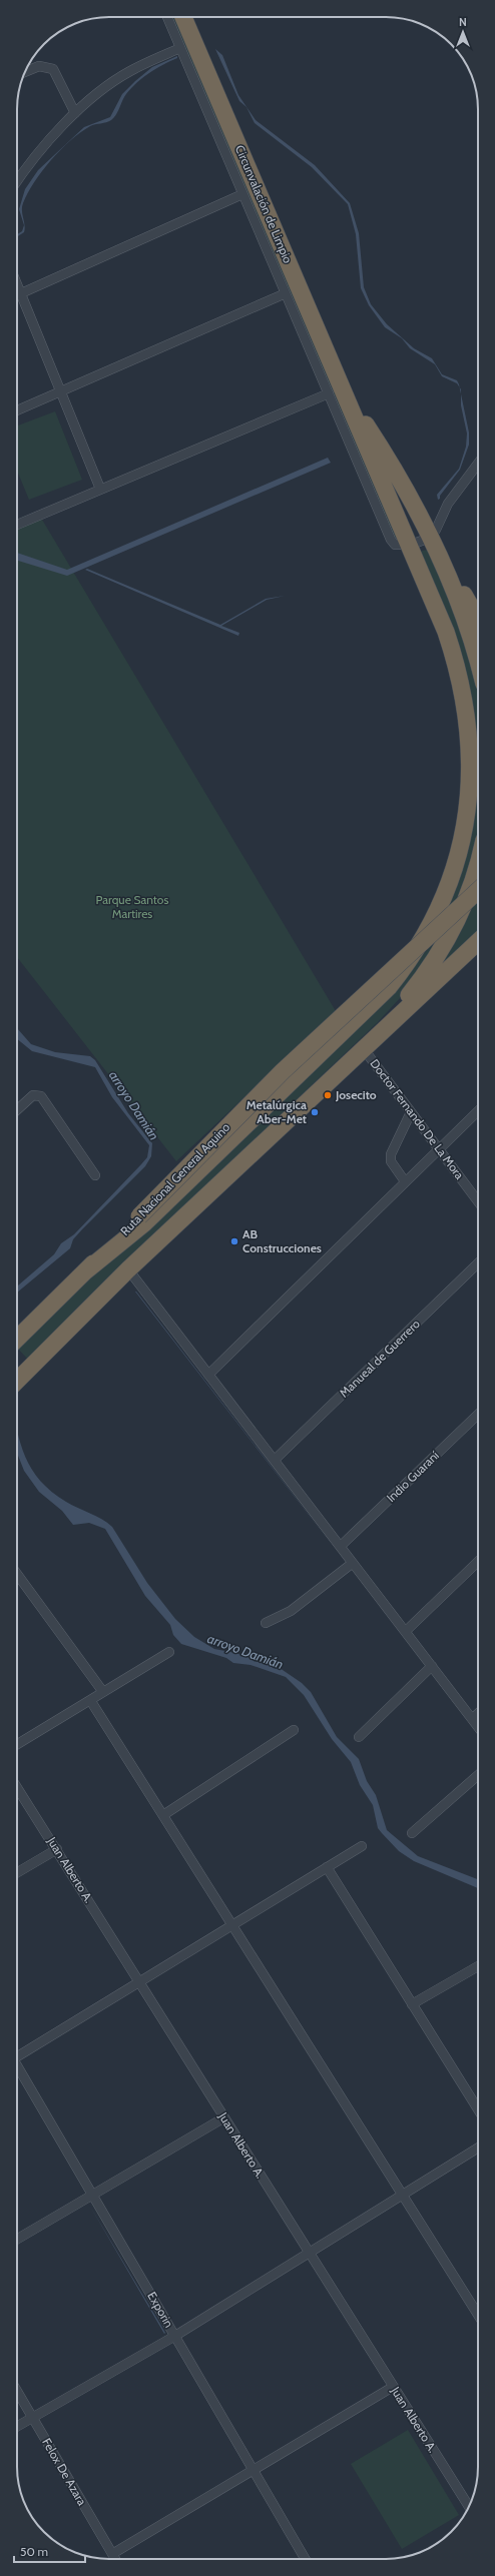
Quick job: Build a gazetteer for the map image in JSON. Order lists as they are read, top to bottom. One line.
{"streets":{"highway":["Circunvalación de Limpio","Ruta Nacional General Aquino"],"street":["Doctor Fernando De La Mora","Manueal de Guerrero","Indio Guaraní","Juan Alberto A.","Exporin","Felox De Azara"]},"crossings":[["Circunvalación de Limpio","Ruta Nacional General Aquino"]],"water":["arroyo Damián"],"parks":["Parque Santos Martires"],"places":["Josecito","Metalúrgica Aber-Met","AB Construcciones"],"scale_bar":"50 m","north":"top"}
